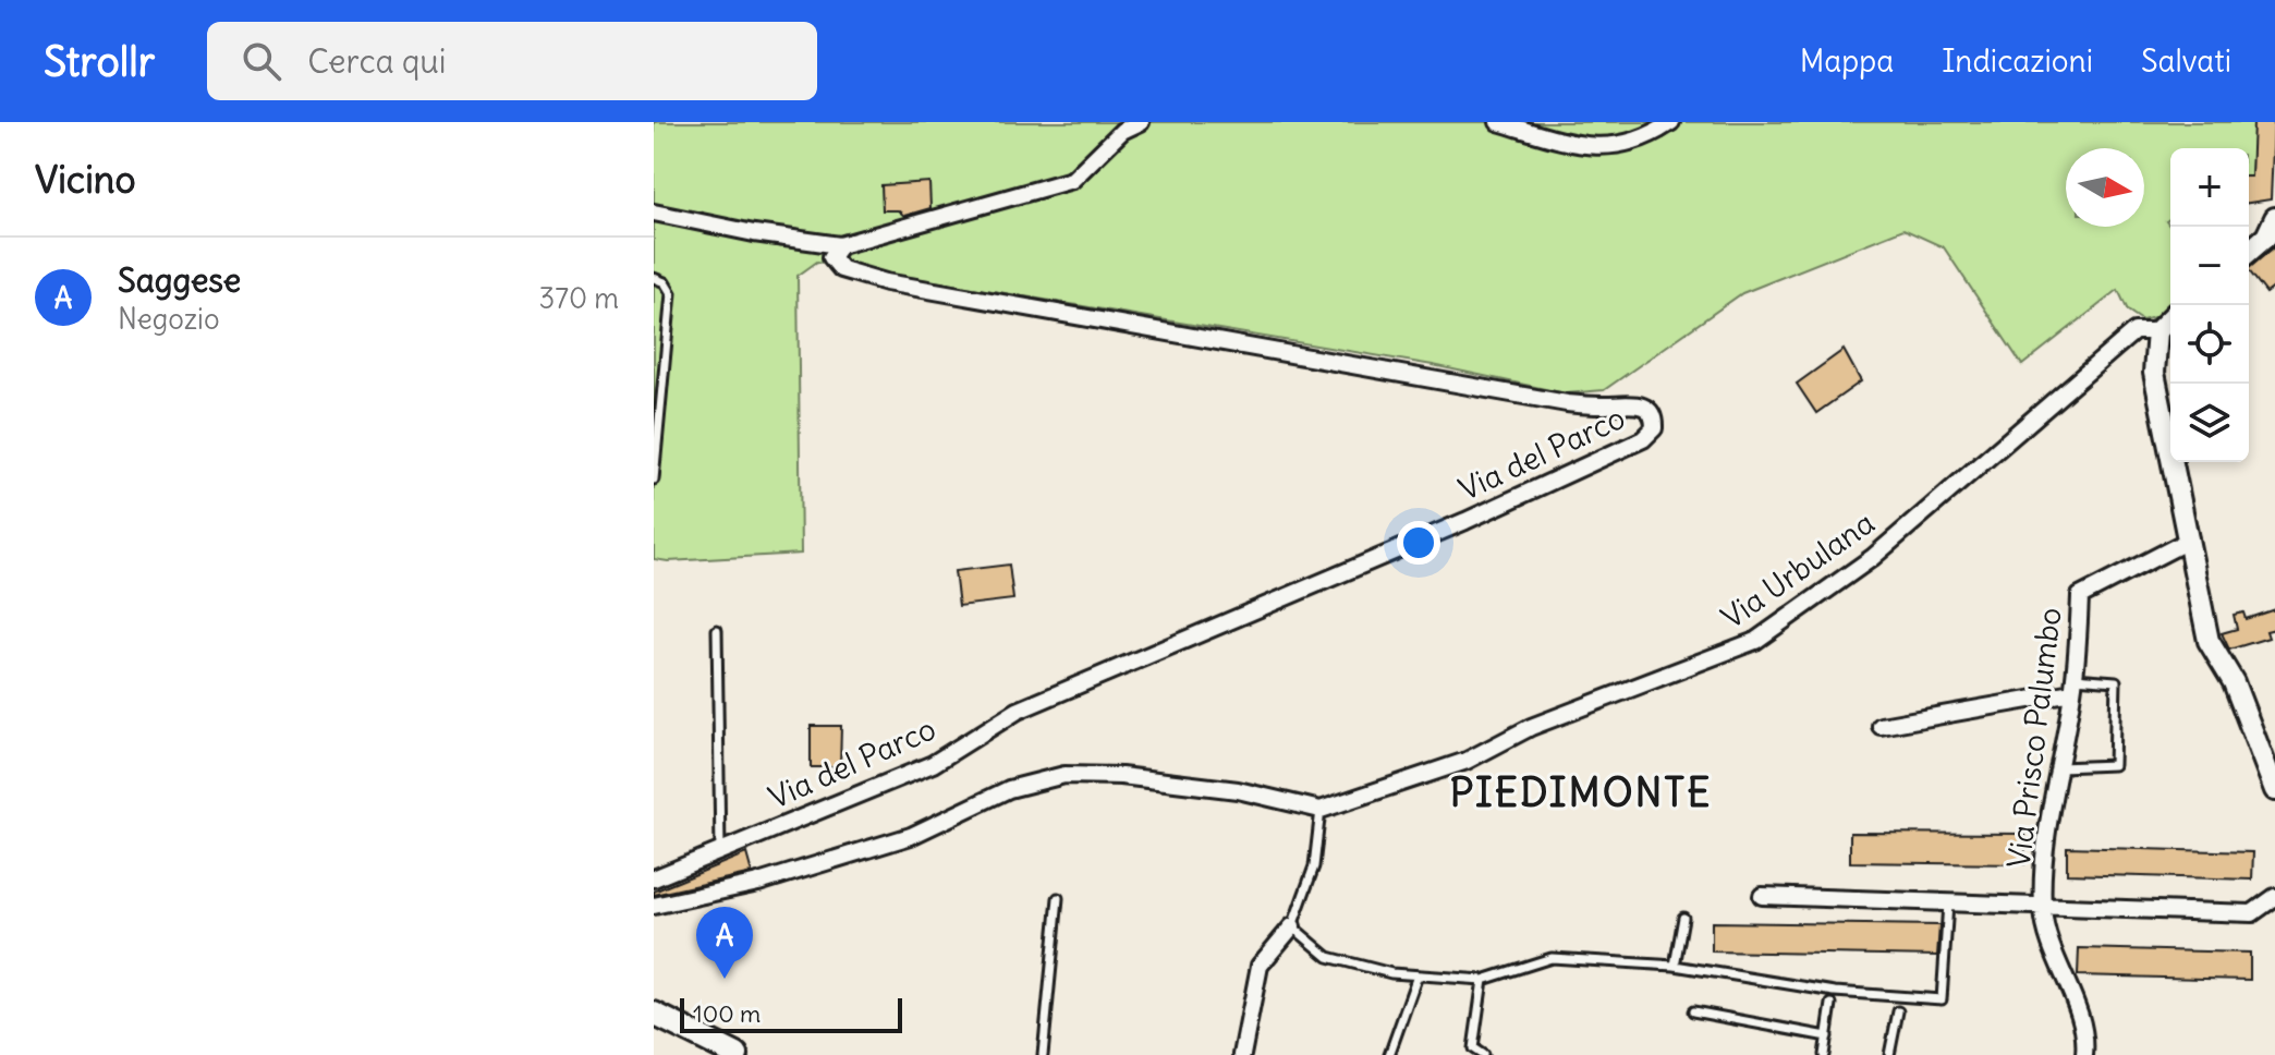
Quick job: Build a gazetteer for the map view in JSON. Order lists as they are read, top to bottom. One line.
{"streets":{"street":["Via del Parco","Via Urbulana","Via Prisco Palumbo"]},"districts":["PIEDIMONTE"],"scale_bar":"100 m","north":"right","page":{"header":"Strollr","search":"Cerca qui","nav":["Mappa","Indicazioni","Salvati"],"heading":"Vicino","map_buttons":["+","−"],"list":[{"mark":"A","name":"Saggese","note":"Negozio","value":"370 m"}],"pins":"A","scale":"100 m"}}
